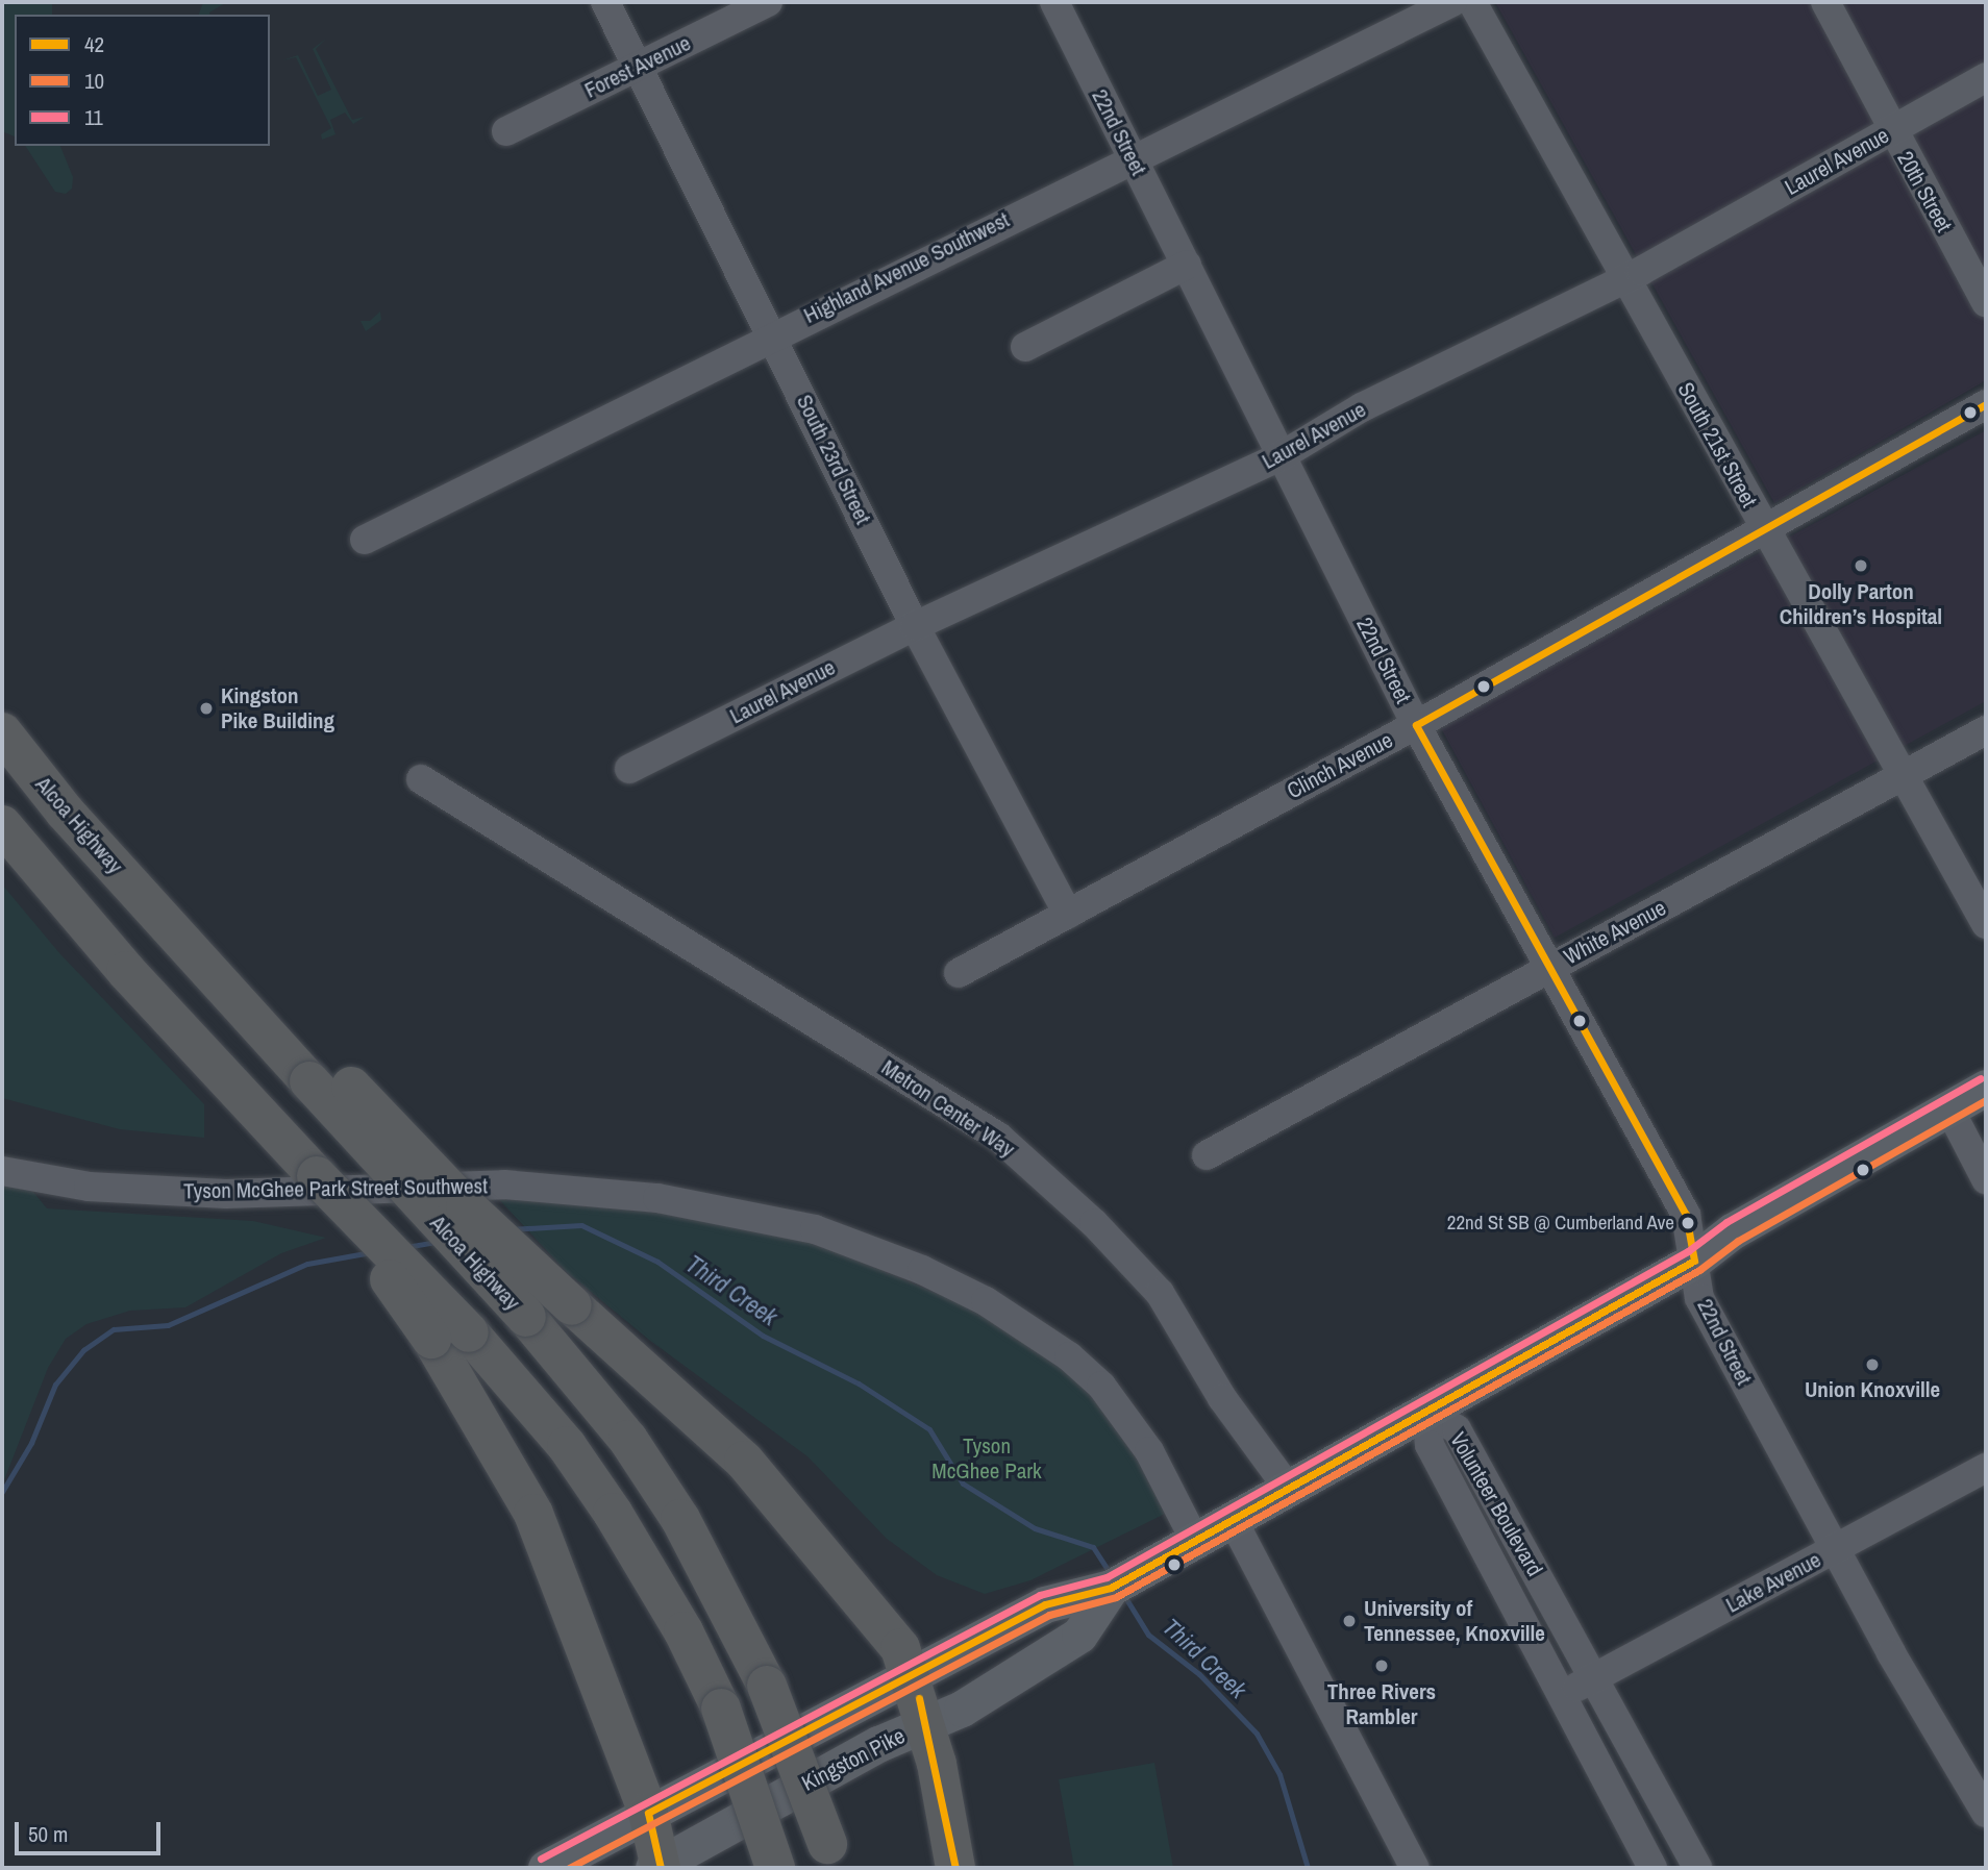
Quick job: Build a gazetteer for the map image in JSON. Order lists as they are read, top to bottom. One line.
{"streets":{"highway":["Alcoa Highway"],"main road":["Kingston Pike"],"street":["Forest Avenue","22nd Street","Laurel Avenue","20th Street","Highland Avenue Southwest","South 21st Street","South 23rd Street","Clinch Avenue","White Avenue","Metron Center Way","Tyson McGhee Park Street Southwest","Volunteer Boulevard","Lake Avenue"]},"crossings":[["Forest Avenue","South 23rd Street"],["22nd Street","Laurel Avenue"],["22nd Street","Highland Avenue Southwest"],["22nd Street","Clinch Avenue"],["22nd Street","White Avenue"],["22nd Street","Lake Avenue"],["22nd Street","Kingston Pike"],["Laurel Avenue","20th Street"],["Laurel Avenue","South 21st Street"],["Laurel Avenue","South 23rd Street"],["Highland Avenue Southwest","South 23rd Street"],["South 21st Street","Clinch Avenue"],["South 21st Street","White Avenue"],["South 23rd Street","Clinch Avenue"],["Metron Center Way","Kingston Pike"],["Tyson McGhee Park Street Southwest","Kingston Pike"],["Volunteer Boulevard","Lake Avenue"],["Volunteer Boulevard","Kingston Pike"]],"water":["Third Creek"],"parks":["Tyson McGhee Park"],"places":["Dolly Parton Children’s Hospital","Kingston Pike Building","22nd St SB @ Cumberland Ave","Union Knoxville","University of Tennessee, Knoxville","Three Rivers Rambler"],"lines":["transit line 42","transit line 11","transit line 10"],"legend":["42","10","11"],"scale_bar":"50 m"}
